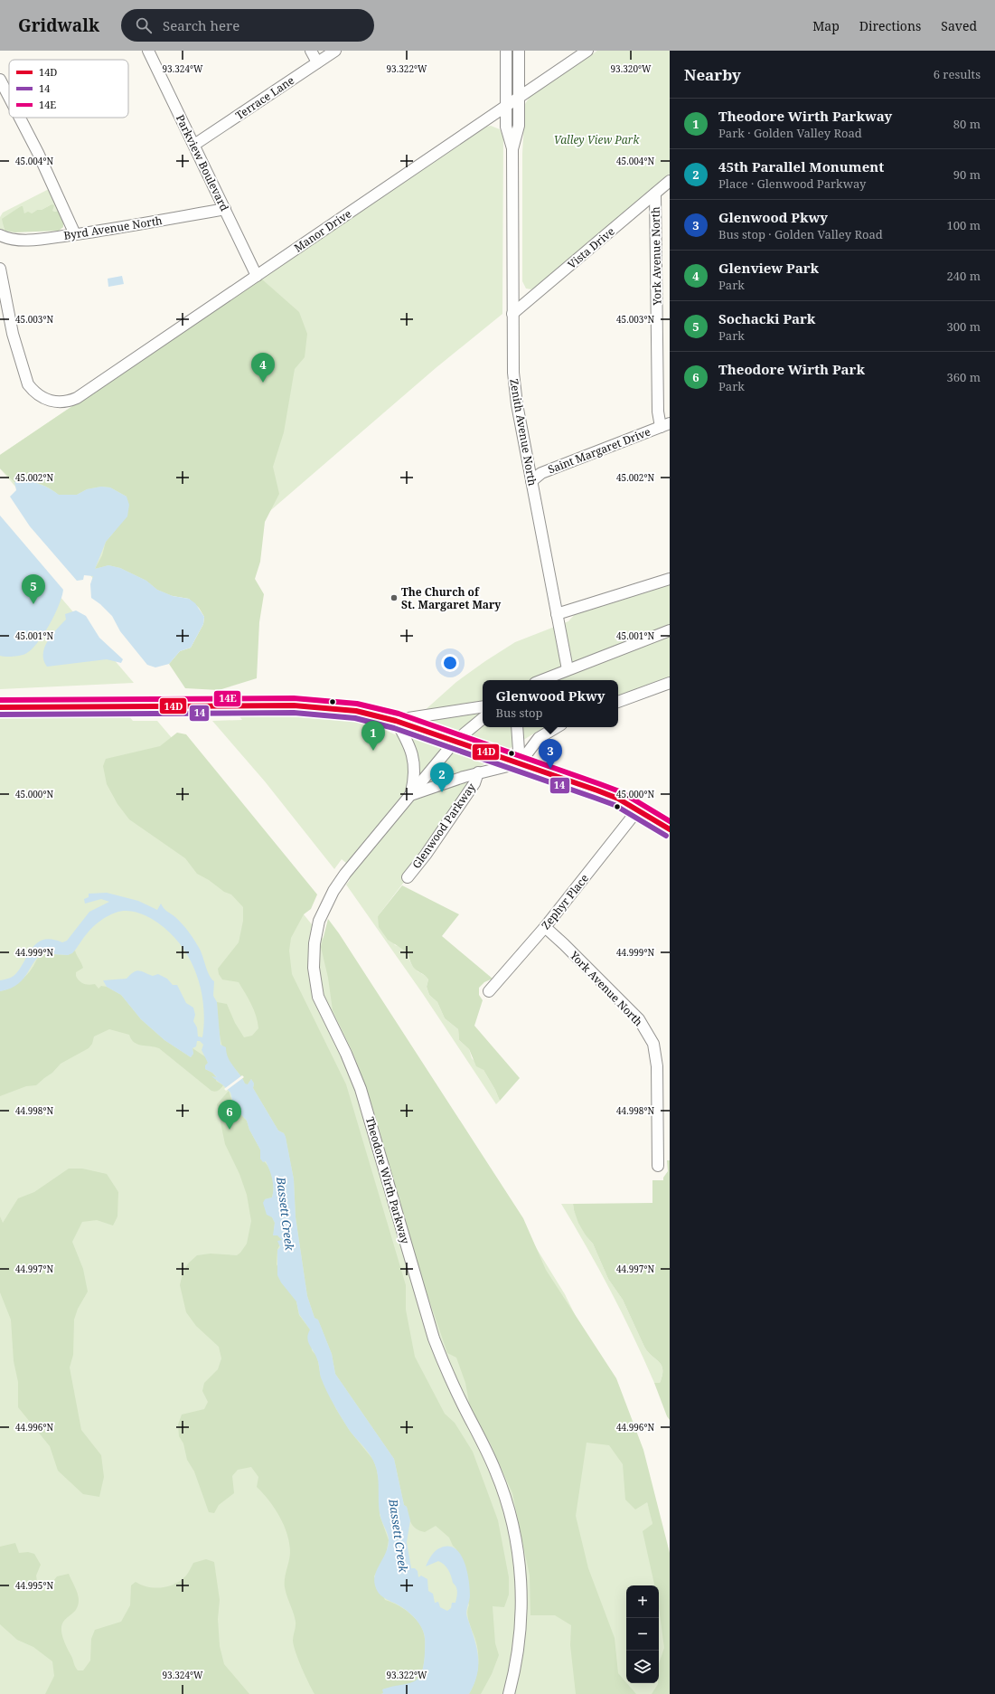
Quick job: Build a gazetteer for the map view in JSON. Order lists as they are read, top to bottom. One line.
{"streets":{"street":["Terrace Lane","Parkview Boulevard","Byrd Avenue North","Manor Drive","Vista Drive","York Avenue North","Zenith Avenue North","Saint Margaret Drive","Glenwood Parkway","Zephyr Place","Theodore Wirth Parkway"]},"crossings":[["Terrace Lane","Parkview Boulevard"],["Parkview Boulevard","Byrd Avenue North"],["Parkview Boulevard","Manor Drive"],["Manor Drive","Zenith Avenue North"],["Vista Drive","York Avenue North"],["Vista Drive","Zenith Avenue North"],["York Avenue North","Saint Margaret Drive"],["York Avenue North","Zephyr Place"],["Zenith Avenue North","Saint Margaret Drive"]],"water":["Bassett Creek"],"parks":["Valley View Park"],"places":["The Church of St. Margaret Mary"],"lines":["transit line 14E","transit line 14D","transit line 14"],"legend":["14D","14","14E"],"page":{"header":"Gridwalk","search":"Search here","nav":["Map","Directions","Saved"],"heading":["Nearby","6 results"],"list":[{"mark":"1","name":"Theodore Wirth Parkway","note":"Park · Golden Valley Road","value":"80 m"},{"mark":"2","name":"45th Parallel Monument","note":"Place · Glenwood Parkway","value":"90 m"},{"mark":"3","name":"Glenwood Pkwy","note":"Bus stop · Golden Valley Road","value":"100 m"},{"mark":"4","name":"Glenview Park","note":"Park","value":"240 m"},{"mark":"5","name":"Sochacki Park","note":"Park","value":"300 m"},{"mark":"6","name":"Theodore Wirth Park","note":"Park","value":"360 m"}],"pins":["4","5","1","3","2","6"],"popup":["Glenwood Pkwy","Bus stop"],"map_buttons":["+","−"]},"coordinates":["93.324°W","93.322°W","93.320°W","45.004°N","45.003°N","45.002°N","45.001°N","45.000°N","44.999°N","44.998°N","44.997°N","44.996°N","44.995°N"]}
